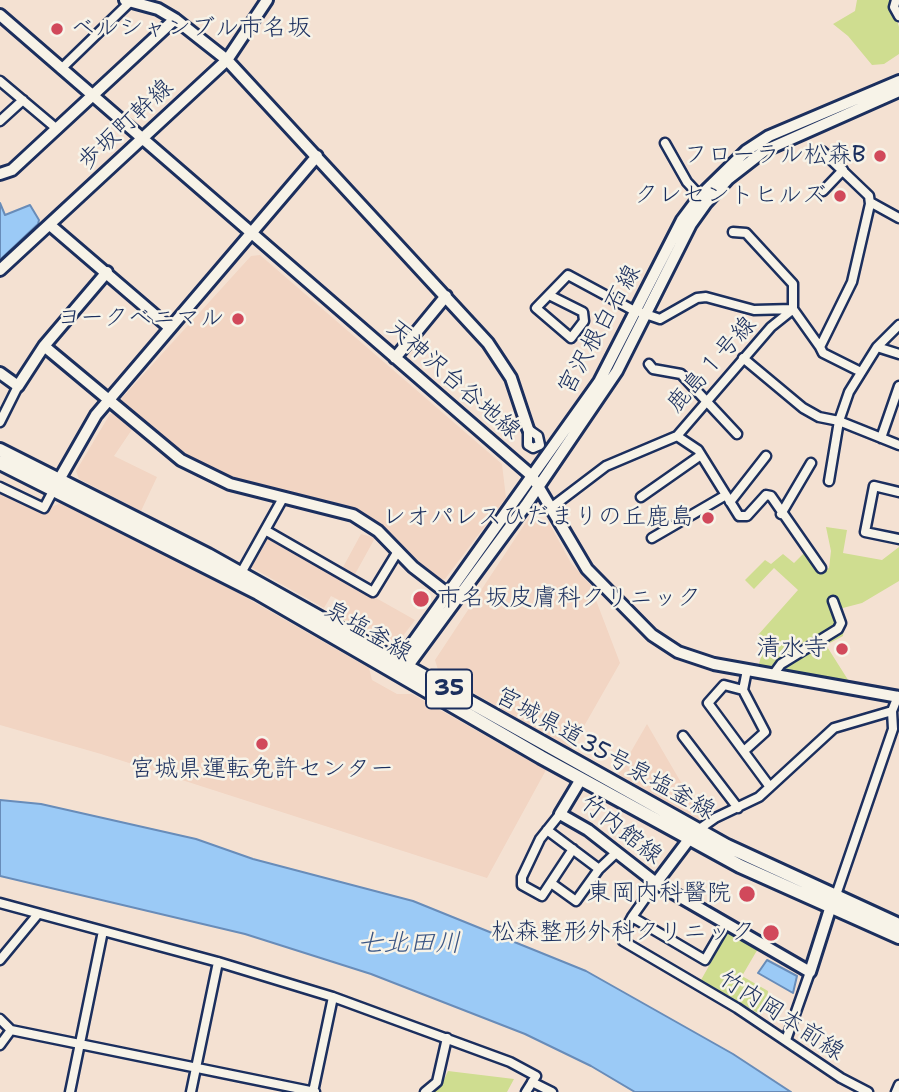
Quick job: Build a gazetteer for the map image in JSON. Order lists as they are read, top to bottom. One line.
{"streets":{"main road":["泉塩釜線","35","宮城県道35号泉塩釜線"],"street":["歩坂町幹線","鹿島１号線","天神沢台谷地線","竹内館線","竹内岡本前線"]},"crossings":[["歩坂町幹線","天神沢台谷地線"],["鹿島１号線","天神沢台谷地線"],["泉塩釜線","宮城県道35号泉塩釜線"],["泉塩釜線","竹内館線"],["35","宮城県道35号泉塩釜線"]],"water":["七北田川"],"places":["ベルシャンブル市名坂","フローラル松森B","クレセントヒルズ","ヨークベニマル","レオパレスひだまりの丘鹿島","市名坂皮膚科クリニック","清水寺","宮城県運転免許センター","東岡内科醫院","松森整形外科クリニック"]}
